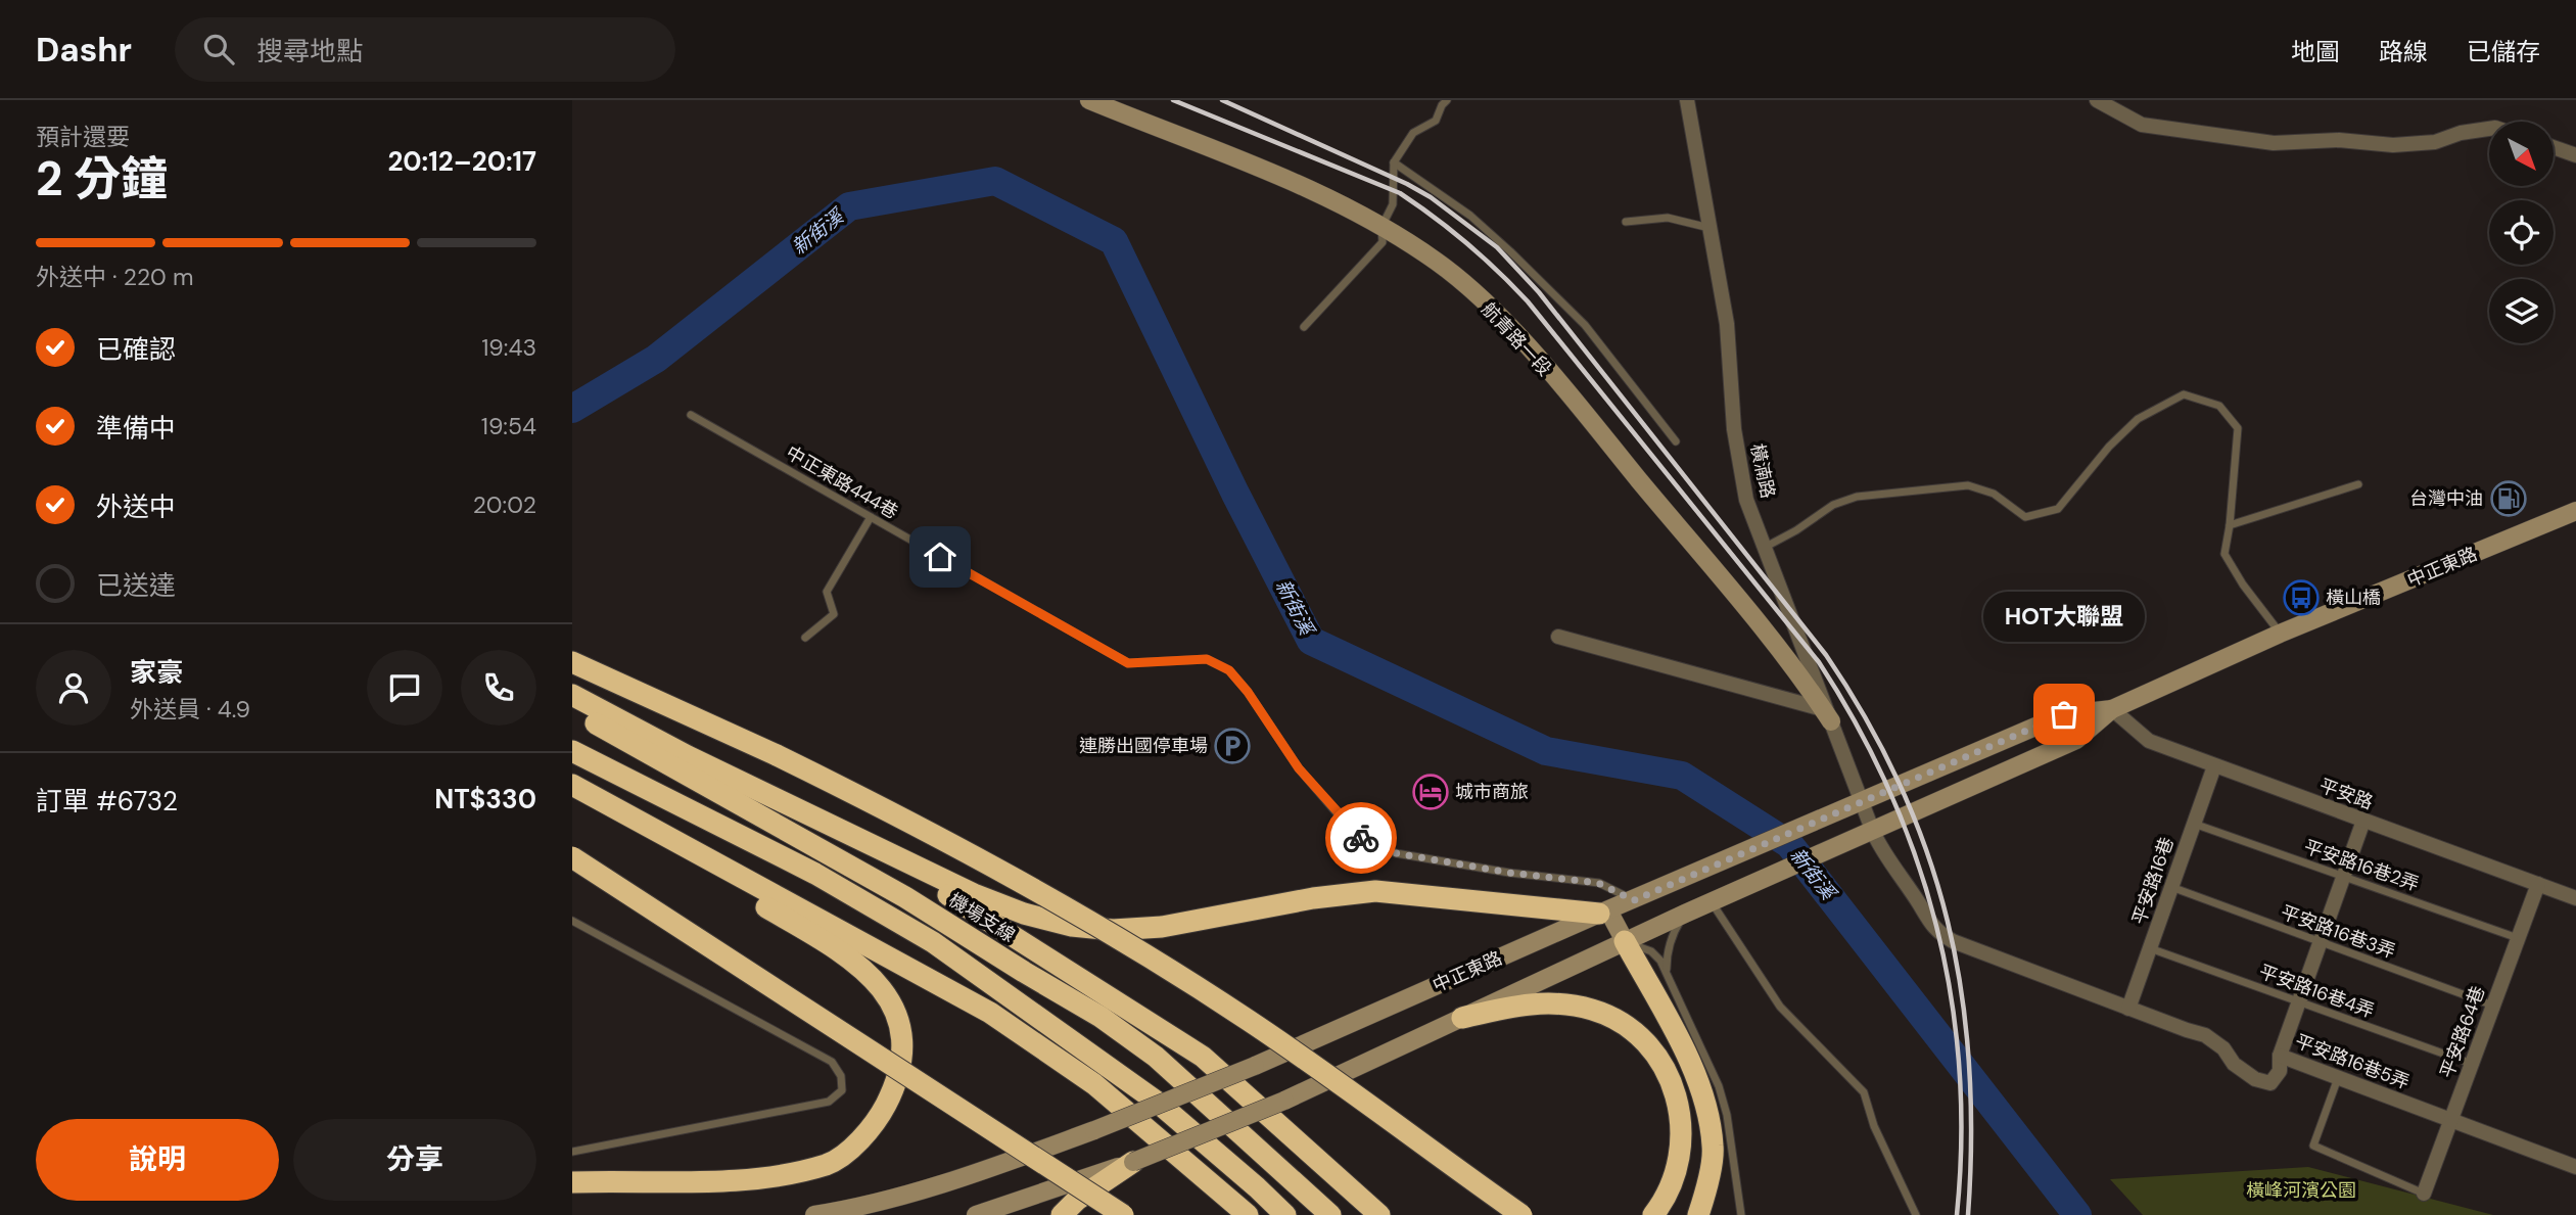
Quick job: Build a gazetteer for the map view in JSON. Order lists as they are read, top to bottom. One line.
{"streets":{"highway":["機場支線"],"main road":["航青路一段","中正東路"],"street":["橫湳路","平安路","平安路16巷","平安路64巷","平安路16巷5弄"],"lane":["中正東路444巷","平安路16巷2弄","平安路16巷3弄","平安路16巷4弄"]},"crossings":[["航青路一段","橫湳路"],["橫湳路","中正東路"],["橫湳路","平安路16巷"],["橫湳路","平安路16巷5弄"],["中正東路444巷","中正東路"],["中正東路","平安路"],["平安路","平安路16巷"],["平安路","平安路64巷"],["平安路16巷2弄","平安路16巷"],["平安路16巷2弄","平安路64巷"],["平安路16巷","平安路16巷3弄"],["平安路16巷","平安路16巷4弄"],["平安路16巷3弄","平安路64巷"],["平安路16巷4弄","平安路64巷"],["平安路64巷","平安路16巷5弄"]],"water":["新街溪"],"parks":["橫峰河濱公園"],"places":{"fuel station":["台灣中油"],"bus stop":["橫山橋"],"other":["HOT大聯盟"],"parking":["連勝出國停車場"],"hotel":["城市商旅"]},"north":"bottom right","page":{"header":"Dashr","search":"搜尋地點","nav":["地圖","路線","已儲存"],"heading":["2 分鐘","預計還要","20:12–20:17"],"panel":["家豪","外送員 · 4.9","訂單 #6732","NT$330"],"bar":"外送中 · 220 m","list":[["已確認","19:43"],["準備中","19:54"],["外送中","20:02"],"已送達"],"bubble":"HOT大聯盟","buttons":["說明","分享"]}}
